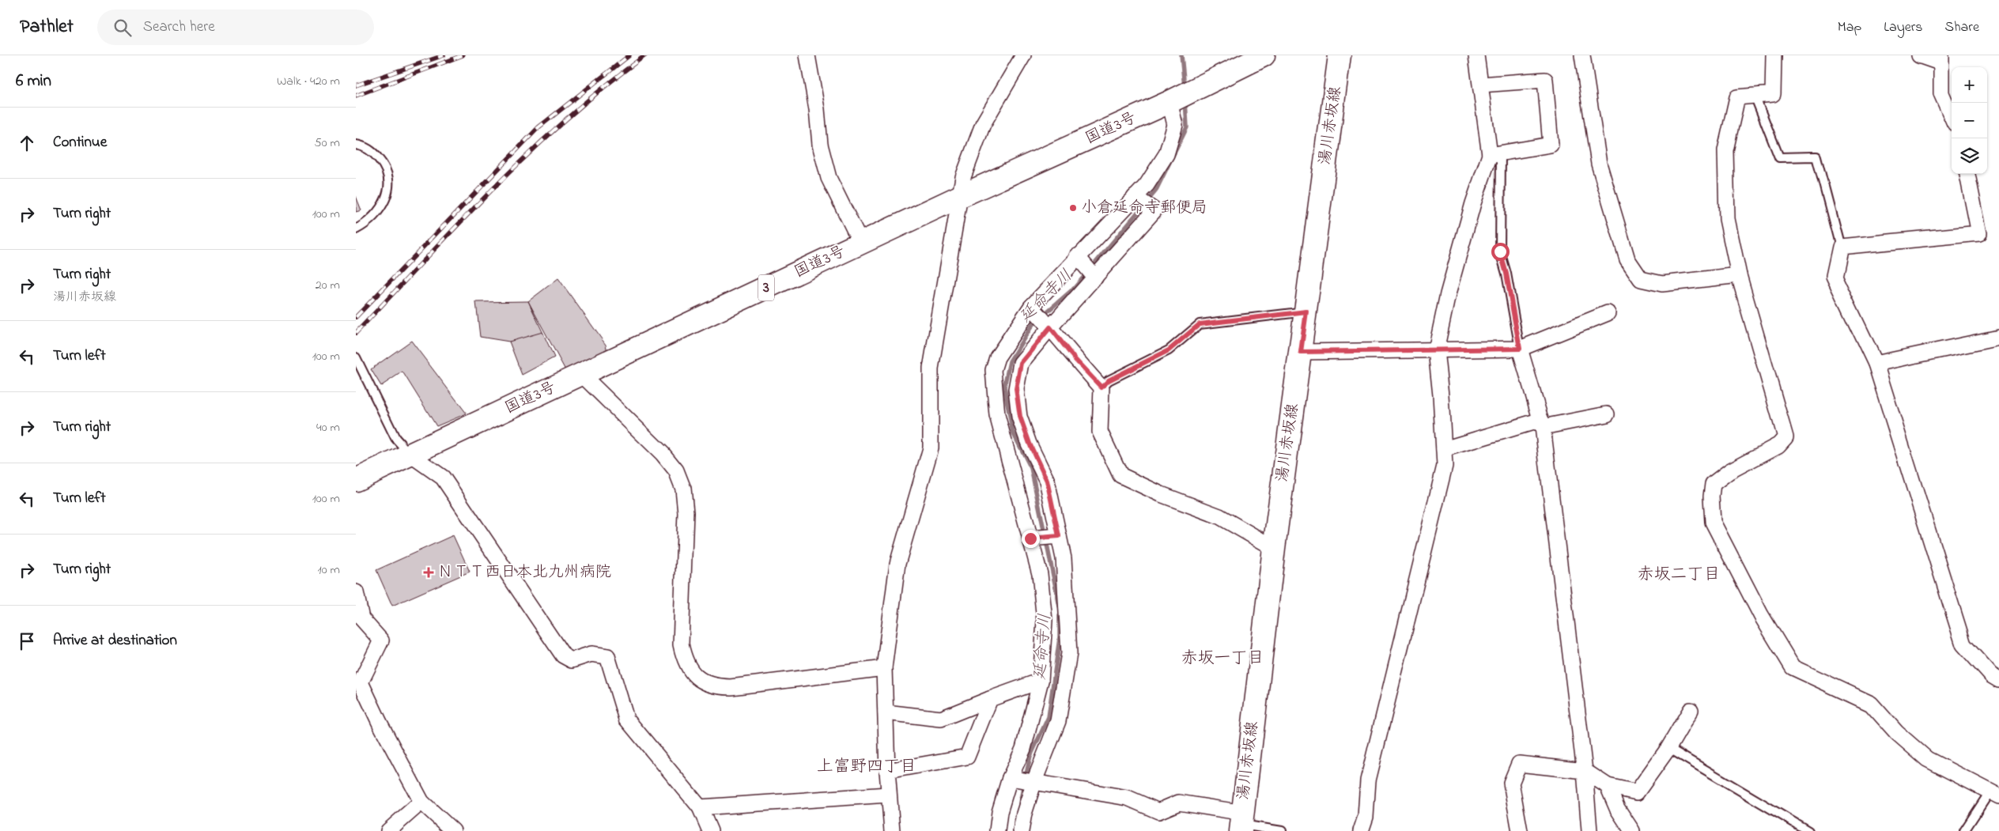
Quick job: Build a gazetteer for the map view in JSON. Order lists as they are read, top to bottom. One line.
{"streets":{"main road":["湯川赤坂線","国道3号","3"]},"districts":["赤坂二丁目","赤坂一丁目","上富野四丁目"],"water":["延命寺川"],"places":{"other":["小倉延命寺郵便局"],"health":["ＮＴＴ西日本北九州病院"]},"page":{"header":"Pathlet","search":"Search here","nav":["Map","Layers","Share"],"heading":["6 min","Walk · 420 m"],"map_buttons":["+","−"],"list":[["Continue","50 m"],["Turn right","100 m"],["Turn right","湯川赤坂線","20 m"],["Turn left","100 m"],["Turn right","40 m"],["Turn left","100 m"],["Turn right","10 m"],"Arrive at destination"]}}
